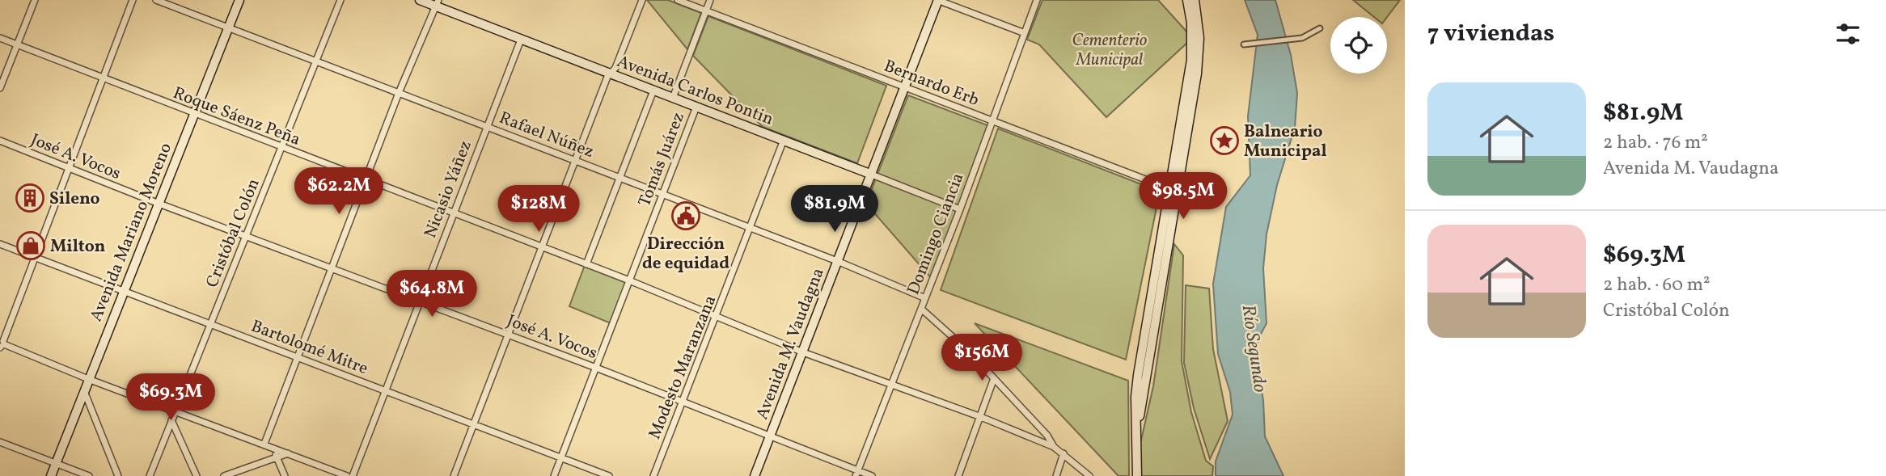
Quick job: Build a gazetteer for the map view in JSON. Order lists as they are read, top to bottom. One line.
{"streets":{"main road":["Avenida Carlos Pontin","Avenida Mariano Moreno","Avenida M. Vaudagna"],"street":["Bernardo Erb","Roque Sáenz Peña","Rafael Núñez","José A. Vocos","Tomás Juárez","Nicasio Yáñez","Cristóbal Colón","Domingo Ciancia","Bartolomé Mitre","Modesto Maranzana"]},"crossings":[["Bernardo Erb","Domingo Ciancia"],["Bernardo Erb","Avenida M. Vaudagna"],["Avenida Carlos Pontin","Tomás Juárez"],["Avenida Carlos Pontin","Nicasio Yáñez"],["Avenida Carlos Pontin","Domingo Ciancia"],["Avenida Carlos Pontin","Avenida M. Vaudagna"],["Avenida Carlos Pontin","Modesto Maranzana"],["Roque Sáenz Peña","Tomás Juárez"],["Roque Sáenz Peña","Nicasio Yáñez"],["Roque Sáenz Peña","Avenida Mariano Moreno"],["Roque Sáenz Peña","Cristóbal Colón"],["Roque Sáenz Peña","Domingo Ciancia"],["Roque Sáenz Peña","Avenida M. Vaudagna"],["Roque Sáenz Peña","Modesto Maranzana"],["Rafael Núñez","Tomás Juárez"],["Rafael Núñez","Nicasio Yáñez"],["Rafael Núñez","Avenida Mariano Moreno"],["Rafael Núñez","Cristóbal Colón"],["Rafael Núñez","Domingo Ciancia"],["Rafael Núñez","Avenida M. Vaudagna"],["Rafael Núñez","Modesto Maranzana"],["José A. Vocos","Tomás Juárez"],["José A. Vocos","Nicasio Yáñez"],["José A. Vocos","Avenida Mariano Moreno"],["José A. Vocos","Cristóbal Colón"],["José A. Vocos","Domingo Ciancia"],["José A. Vocos","Avenida M. Vaudagna"],["José A. Vocos","Modesto Maranzana"],["Tomás Juárez","Bartolomé Mitre"],["Nicasio Yáñez","Bartolomé Mitre"],["Avenida Mariano Moreno","Bartolomé Mitre"],["Cristóbal Colón","Bartolomé Mitre"]],"water":["Río Segundo"],"parks":["Cementerio Municipal"],"places":{"place":["Balneario Municipal"],"building":["Sileno"],"public building":["Dirección de equidad"],"shop":["Milton"]},"page":{"heading":"7 viviendas","list":[{"name":"$81.9M","note":"2 hab. · 76 m² · Avenida M. Vaudagna"},{"name":"$69.3M","note":"2 hab. · 60 m² · Cristóbal Colón"}],"price":["$62.2M","$98.5M","$128M","$81.9M","$64.8M","$156M","$69.3M"]}}
